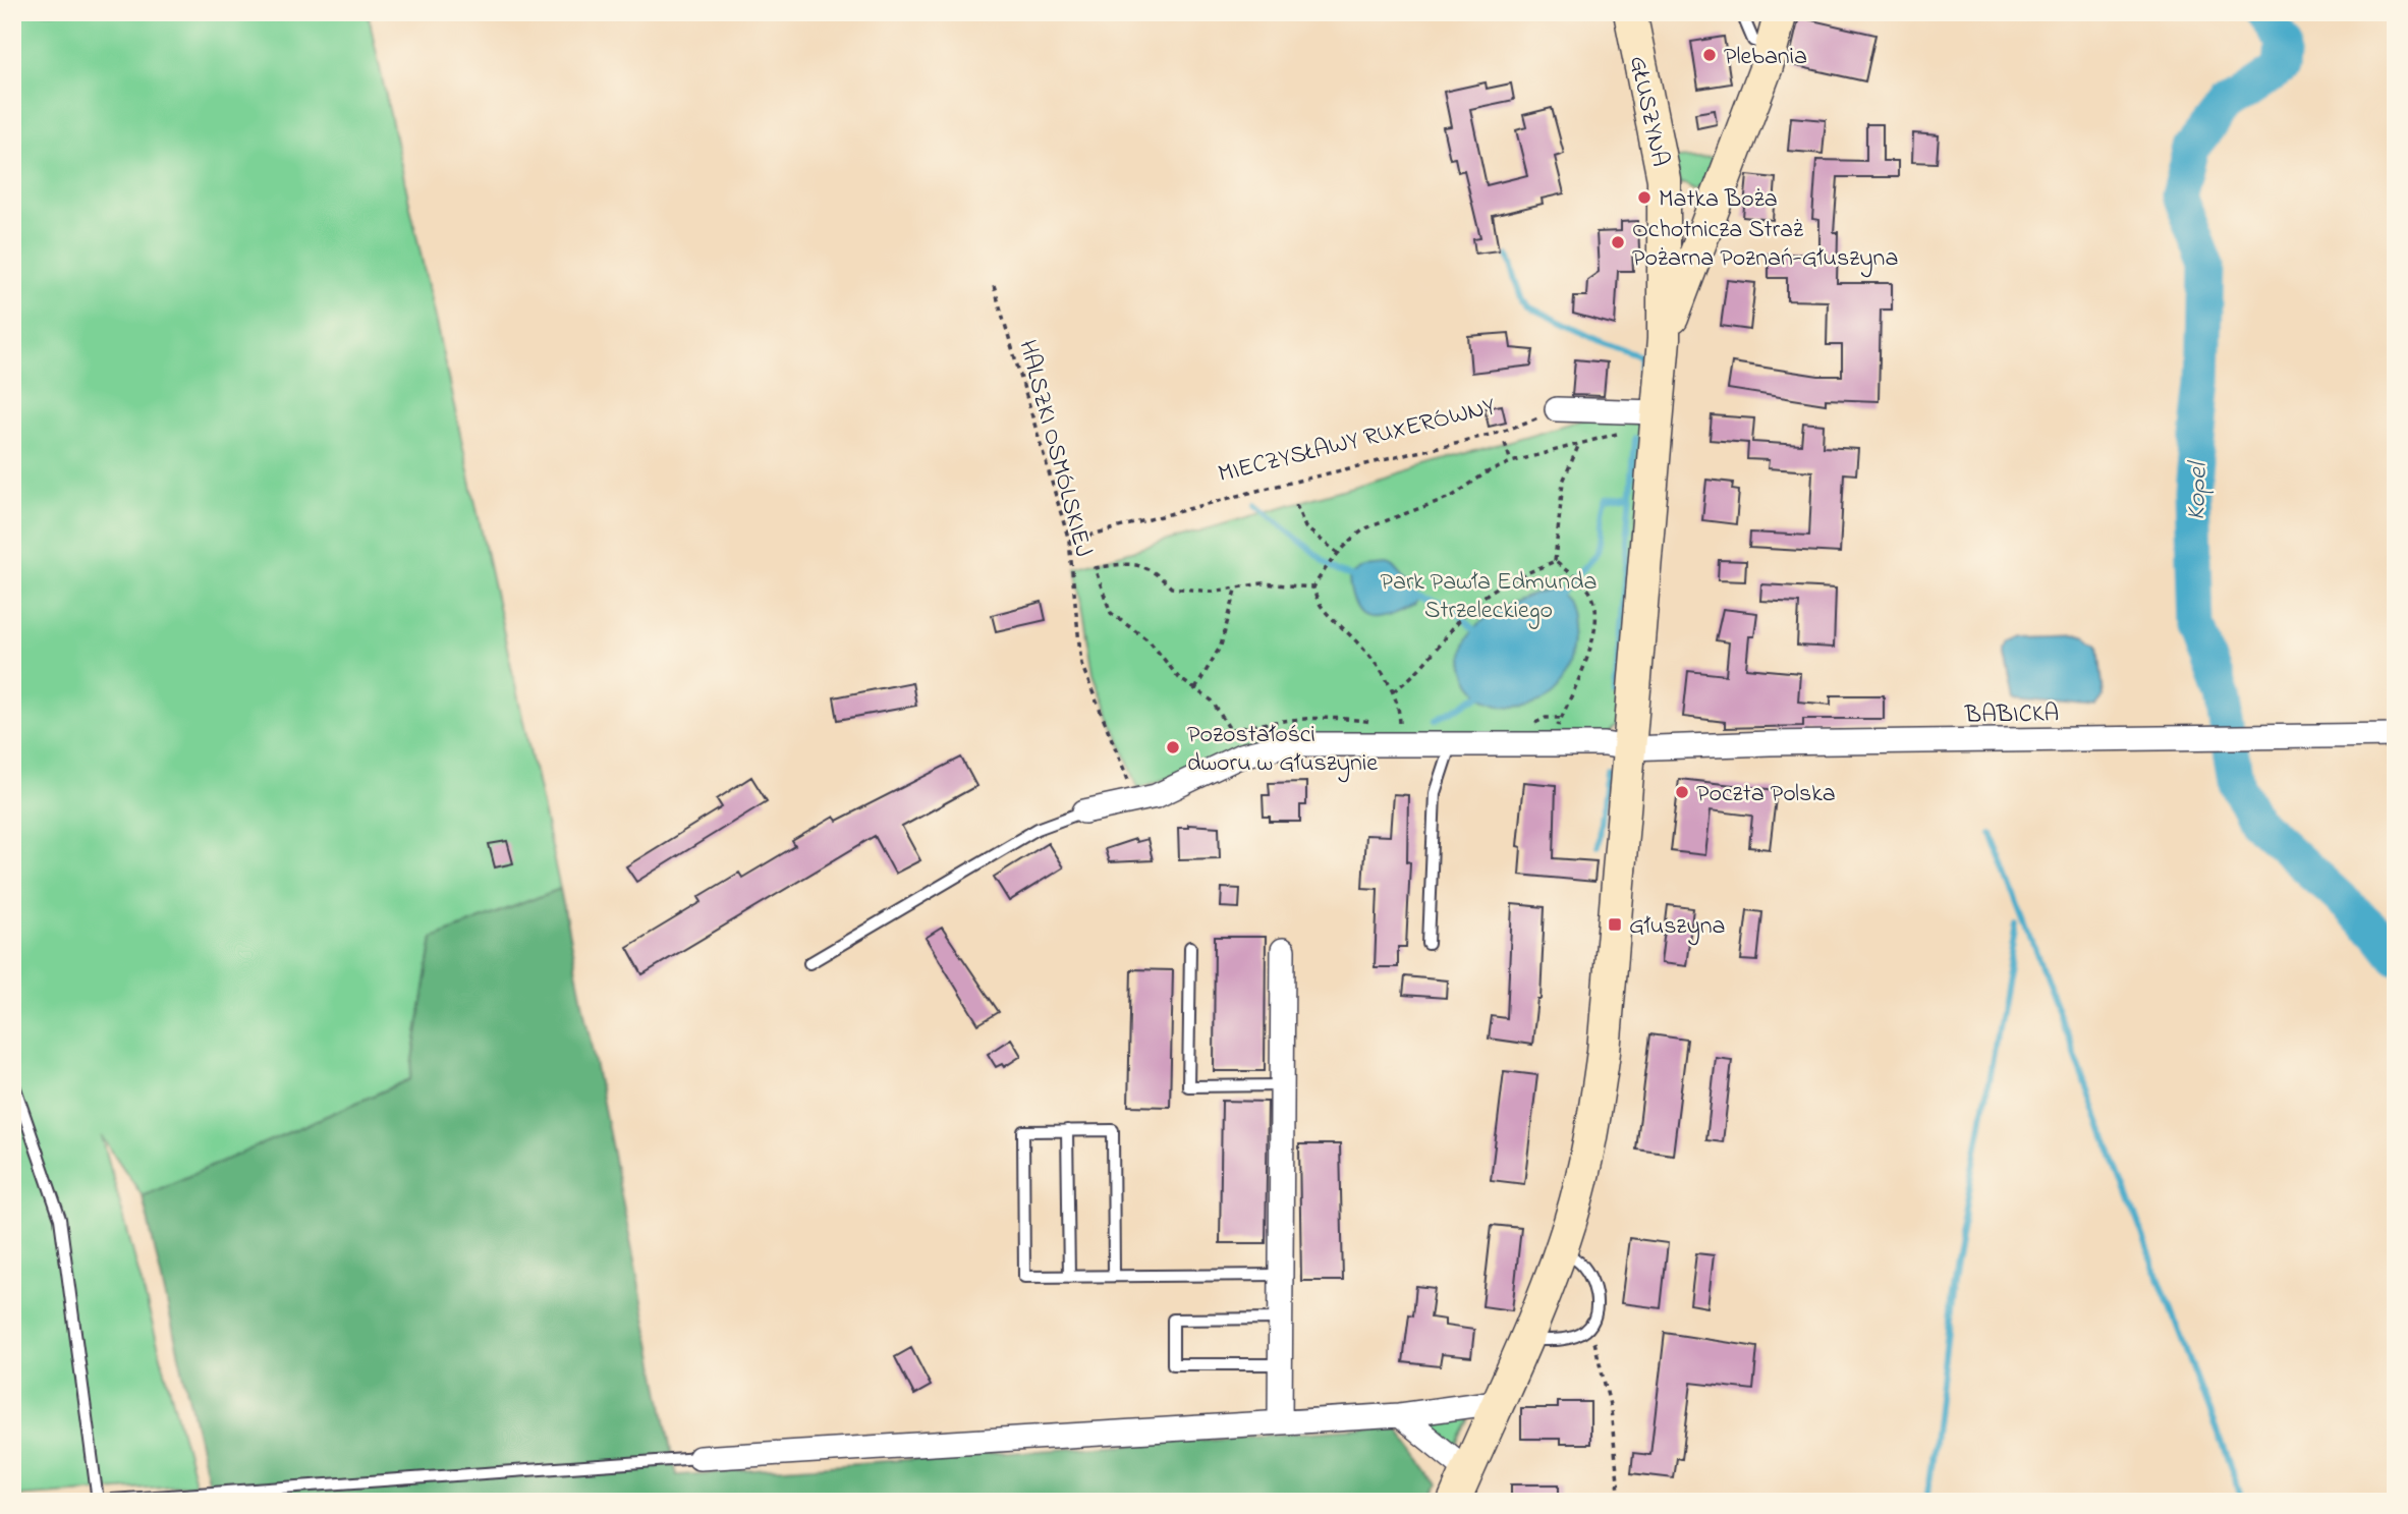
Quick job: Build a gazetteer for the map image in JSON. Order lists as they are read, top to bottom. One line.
{"streets":{"street":["GŁUSZYNA","BABICKA"],"path":["MIECZYSŁAWY RUXERÓWNY","HALSZKI OSMÓLSKIEJ"]},"crossings":[["GŁUSZYNA","BABICKA"],["MIECZYSŁAWY RUXERÓWNY","HALSZKI OSMÓLSKIEJ"]],"water":["Kopel"],"parks":["Park Pawła Edmunda Strzeleckiego"],"places":{"other":["Plebania","Matka Boża","Ochotnicza Straż Pożarna Poznań-Głuszyna","Pozostałości dworu w Głuszynie","Poczta Polska"],"transit":["Głuszyna"]}}
